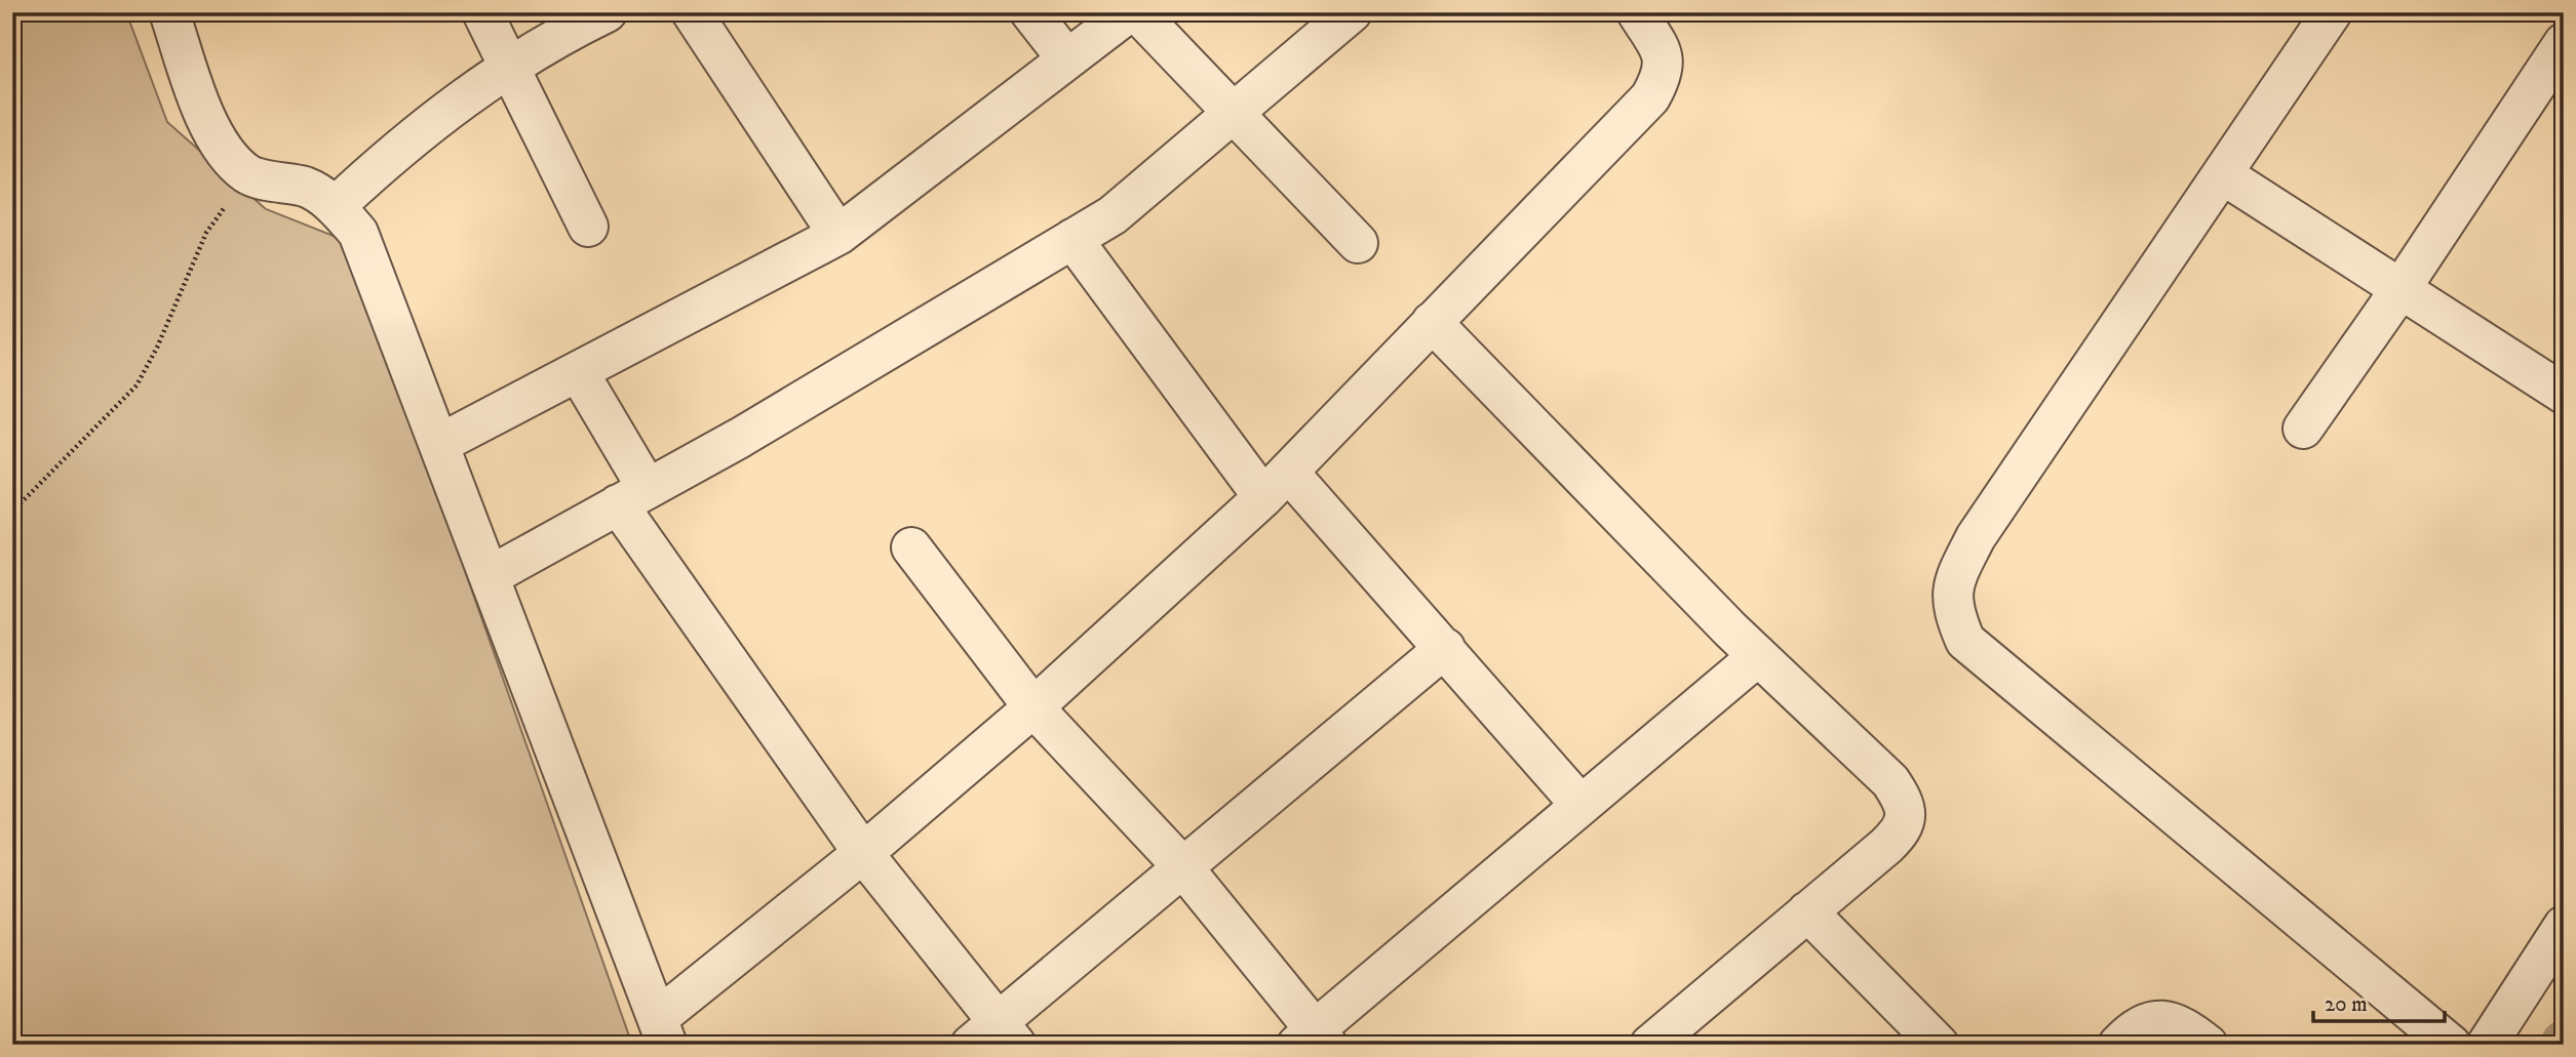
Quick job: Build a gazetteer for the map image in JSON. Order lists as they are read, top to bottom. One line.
{"scale_bar":"20 m"}
